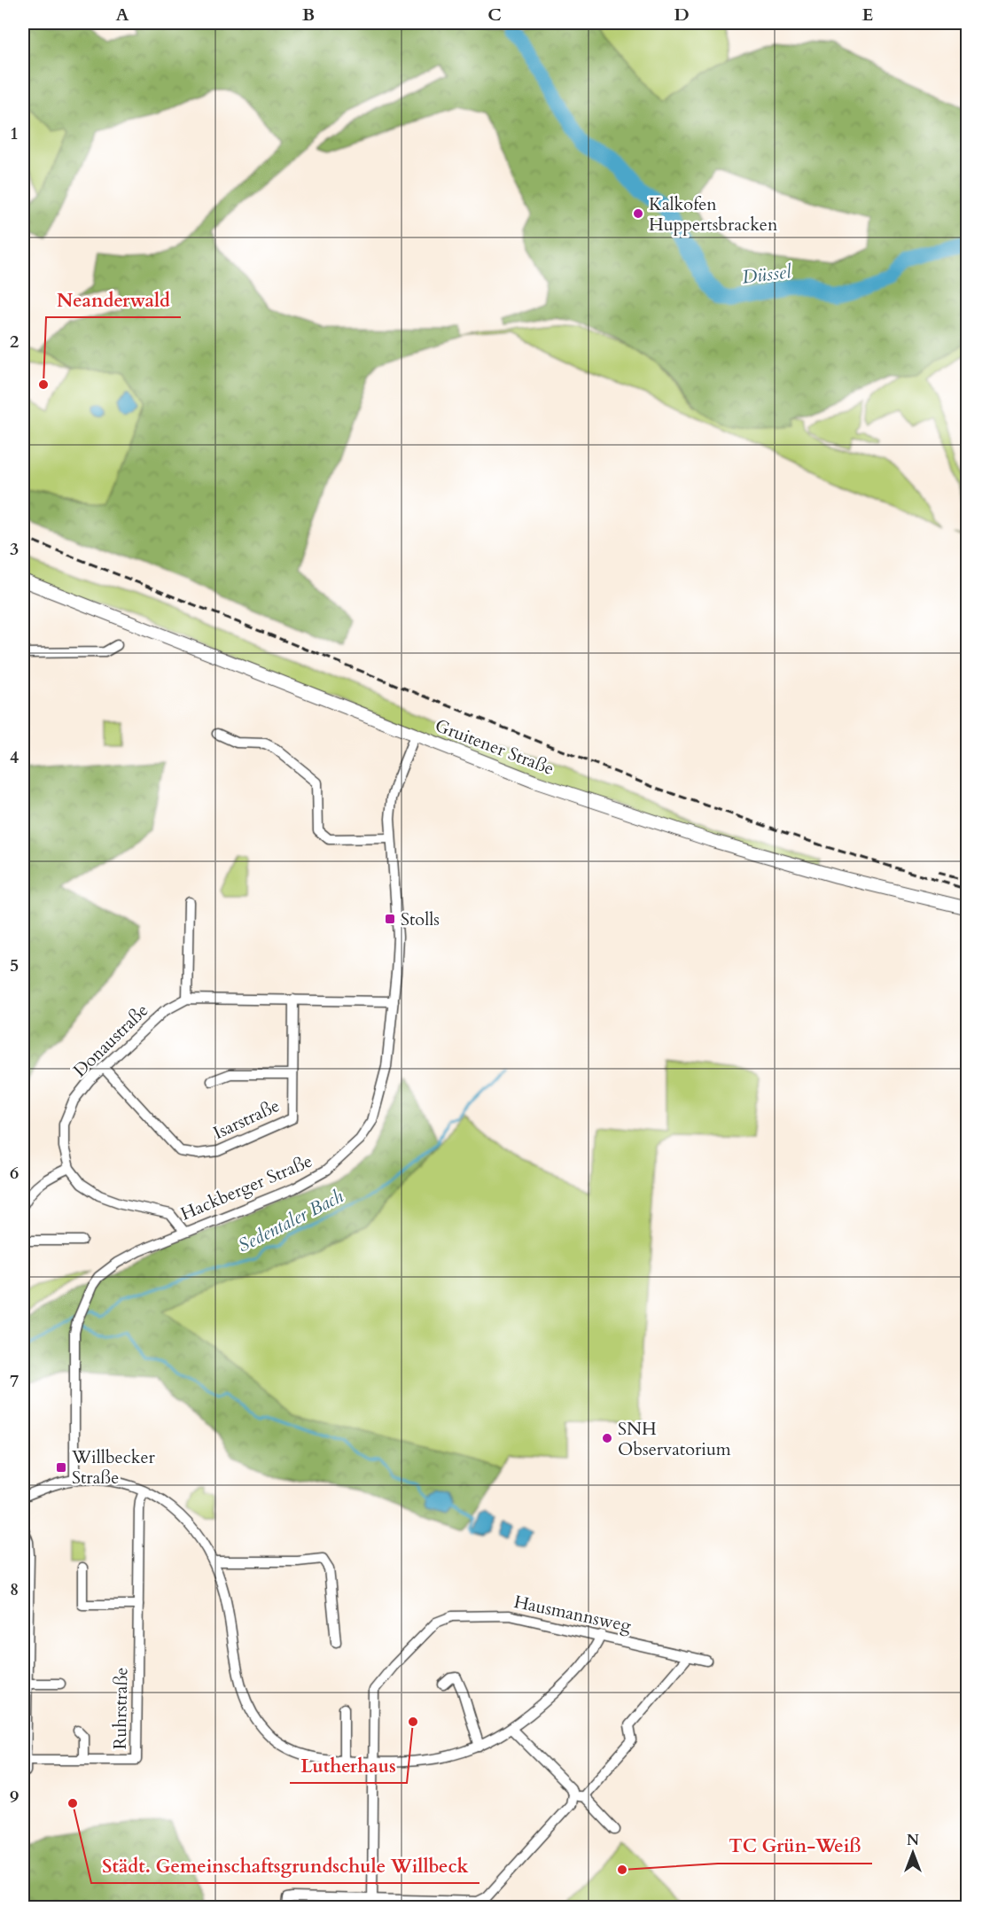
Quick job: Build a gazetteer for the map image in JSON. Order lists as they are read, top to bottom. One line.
{"streets":{"main road":["Gruitener Straße"],"street":["Donaustraße","Isarstraße","Hackberger Straße","Hausmannsweg","Ruhrstraße"]},"crossings":[["Gruitener Straße","Hackberger Straße"],["Donaustraße","Isarstraße"],["Donaustraße","Hackberger Straße"]],"water":["Düssel","Sedentaler Bach"],"places":{"other":["Kalkofen Huppertsbracken","Neanderwald","SNH Observatorium","Lutherhaus","Städt. Gemeinschaftsgrundschule Willbeck","TC Grün-Weiß"],"transit":["Stolls","Willbecker Straße"]},"north":"top","grid":{"columns":["A","B","C","D","E"],"rows":["1","2","3","4","5","6","7","8","9"]}}
